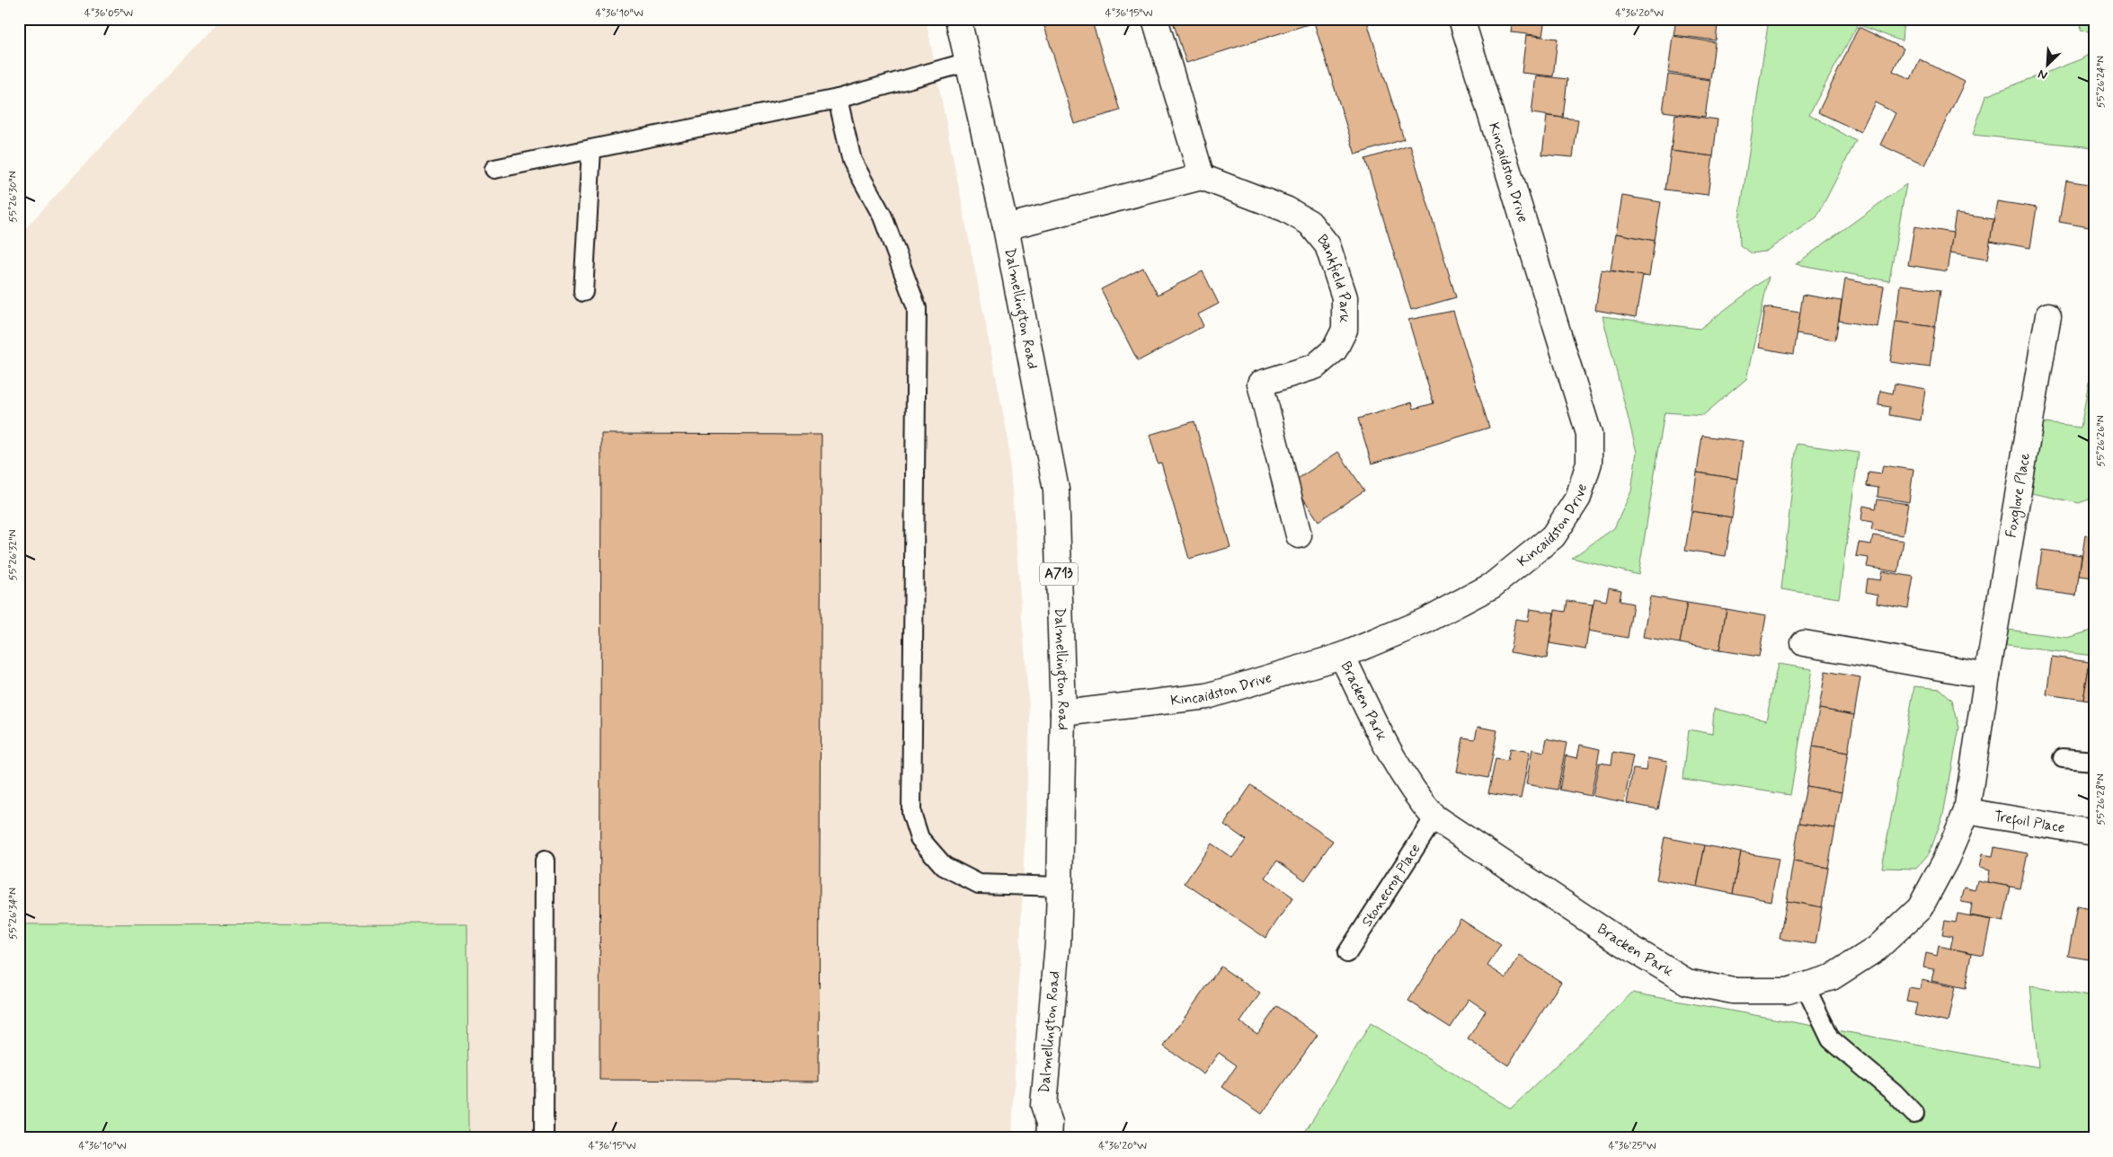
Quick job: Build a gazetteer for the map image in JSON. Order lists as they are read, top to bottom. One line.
{"streets":{"street":["Kincaidston Drive","Bankfield Park","Dalmellington Road","Foxglove Place","A713","Bracken Park","Trefoil Place"],"lane":["Stonecrop Place"]},"crossings":[["Kincaidston Drive","Dalmellington Road"],["Kincaidston Drive","Bracken Park"],["Foxglove Place","Bracken Park"],["Foxglove Place","Trefoil Place"],["Bracken Park","Trefoil Place"],["Bracken Park","Stonecrop Place"]],"north":"bottom left","coordinates":["4°36'05\"W","4°36'10\"W","4°36'15\"W","4°36'20\"W","55°26'24\"N","55°26'30\"N","55°26'26\"N","55°26'32\"N","55°26'28\"N","55°26'34\"N","4°36'25\"W"]}
